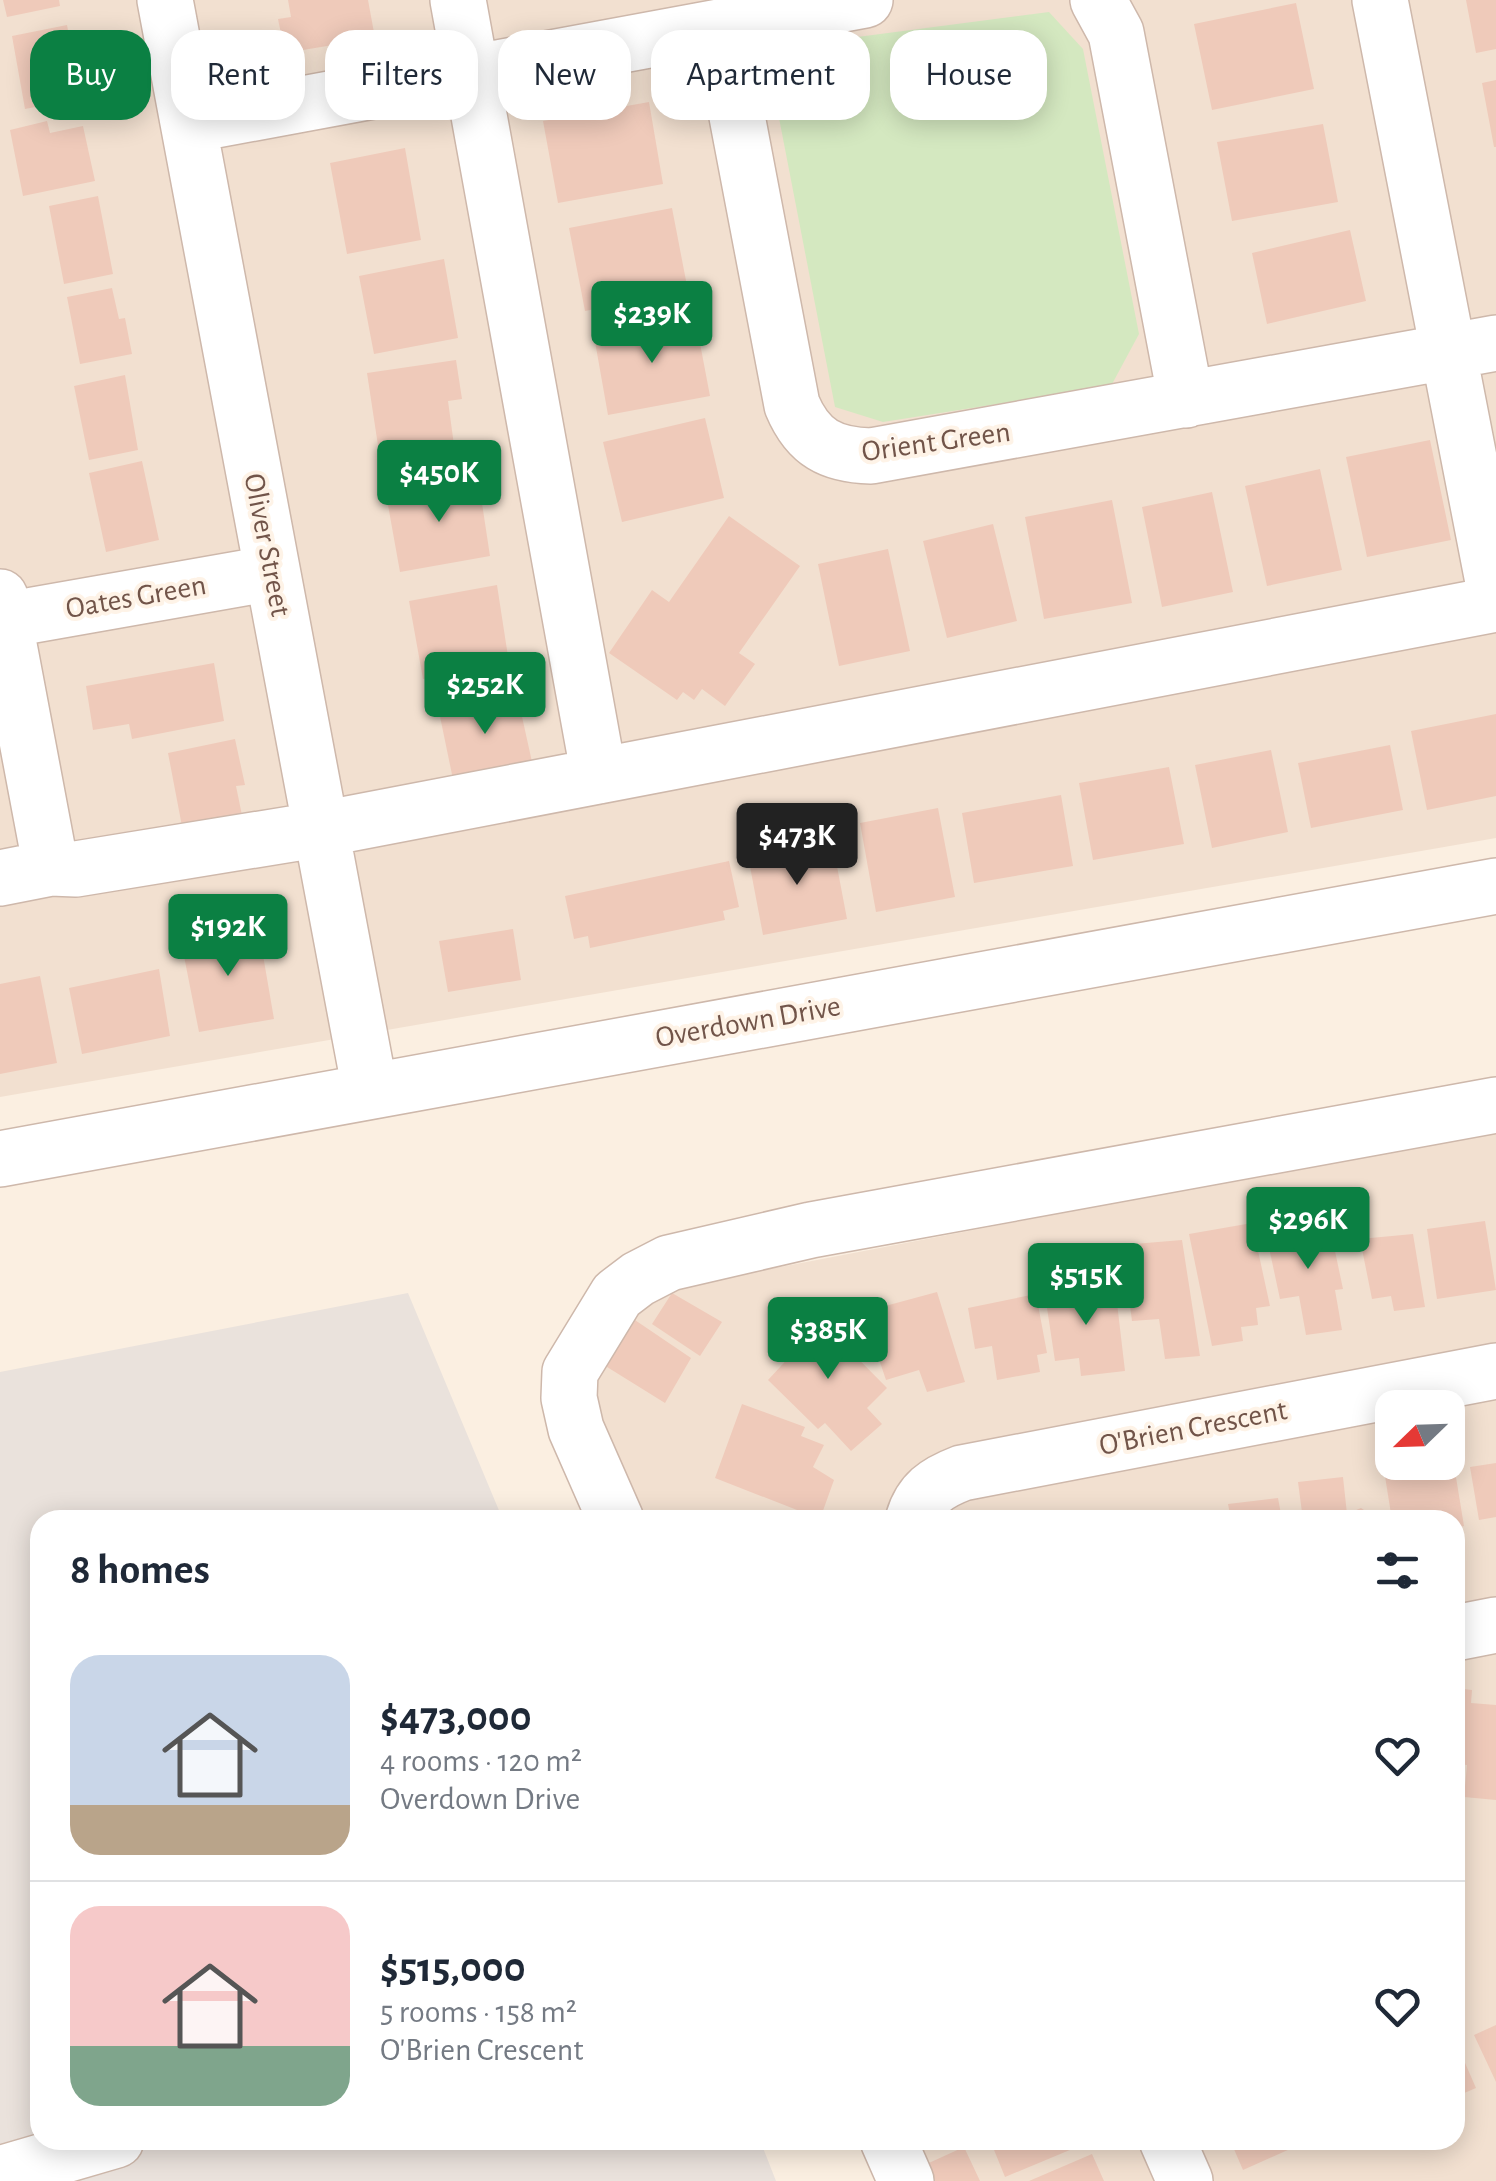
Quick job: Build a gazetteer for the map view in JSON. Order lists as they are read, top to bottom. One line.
{"streets":{"street":["Orient Green","Oliver Street","Oates Green","Overdown Drive","O'Brien Crescent"]},"crossings":[["Oliver Street","Oates Green"],["Oliver Street","Overdown Drive"]],"north":"bottom left","page":{"chip":["Buy","Rent","Filters","New","Apartment","House"],"price":["$239K","$450K","$252K","$473K","$192K","$296K","$515K","$385K"],"heading":"8 homes","list":[{"name":"$473,000","note":"4 rooms · 120 m² · Overdown Drive"},{"name":"$515,000","note":"5 rooms · 158 m² · O'Brien Crescent"}]}}
